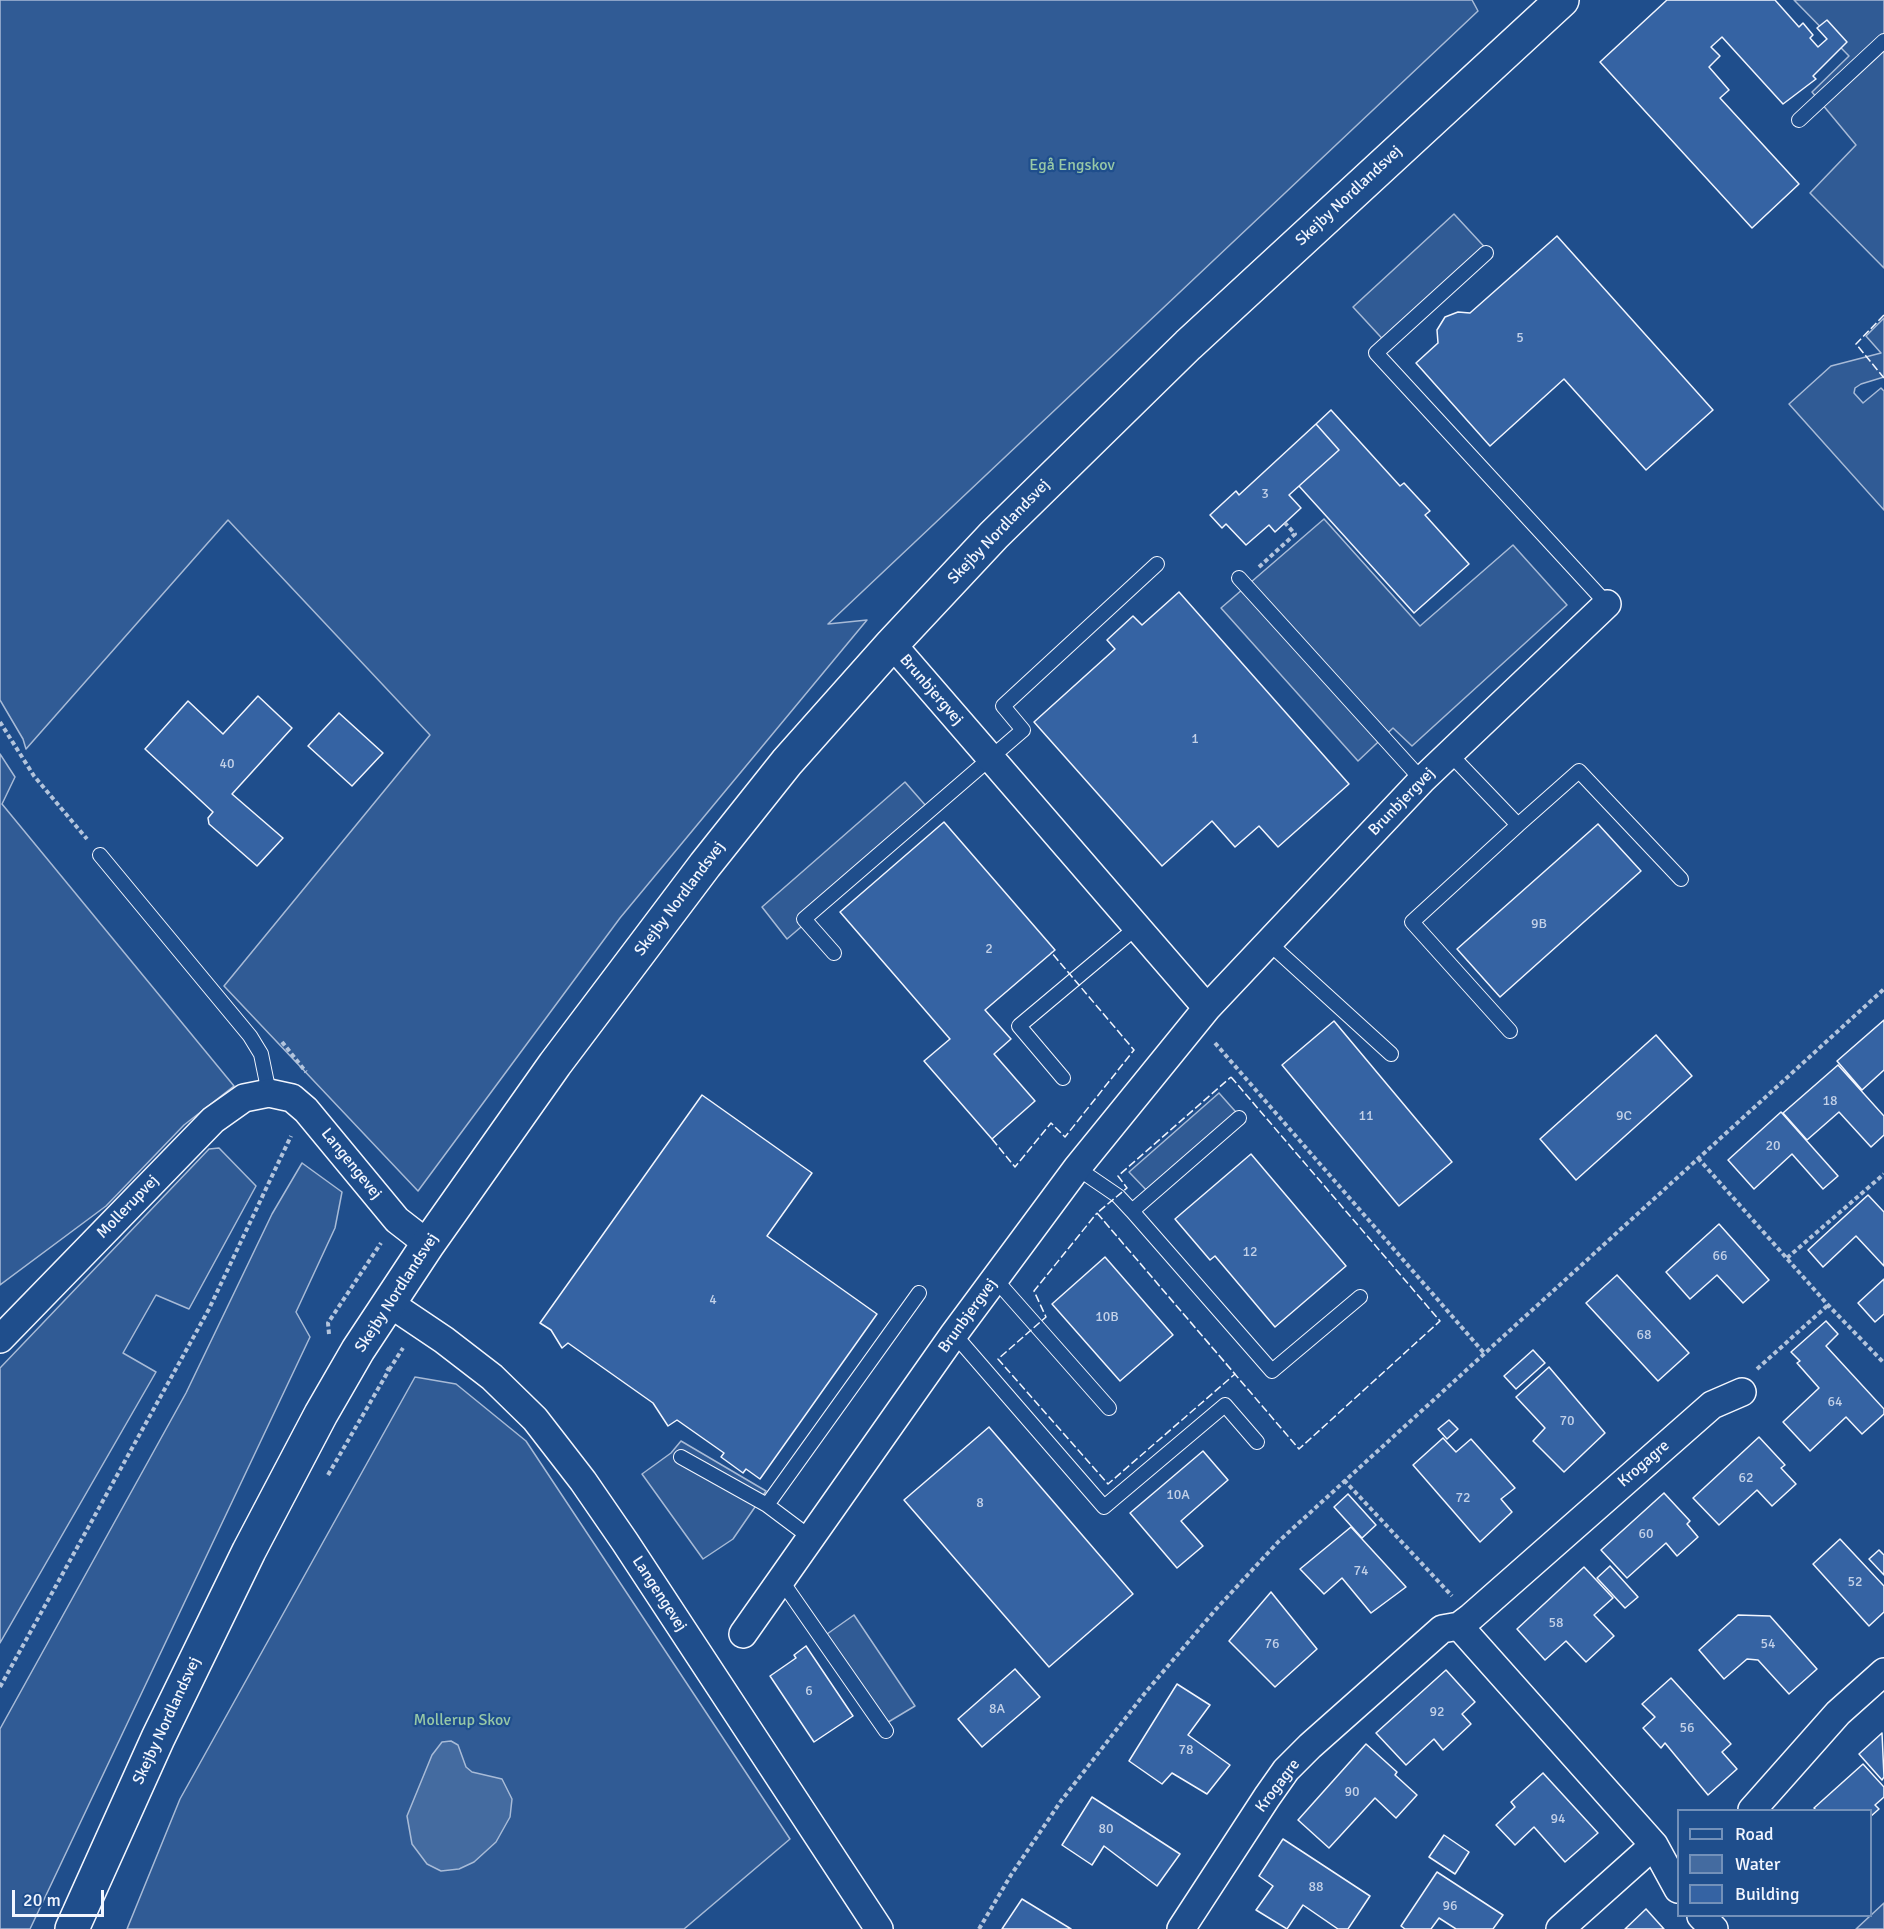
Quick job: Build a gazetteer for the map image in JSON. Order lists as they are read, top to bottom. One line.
{"streets":{"street":["Skejby Nordlandsvej","Brunbjergvej","Langengevej","Mollerupvej","Krogagre"]},"crossings":[["Skejby Nordlandsvej","Brunbjergvej"],["Skejby Nordlandsvej","Langengevej"],["Langengevej","Mollerupvej"]],"parks":["Egå Engskov","Mollerup Skov"],"house_numbers":["5","3","1","40","9B","2","18","11","9C","20","12","66","4","10B","68","64","70","62","10A","72","8","60","74","52","58","76","54","6","8A","92","56","78","90","94","80","88","96"],"legend":["Road","Water","Building"],"scale_bar":"20 m"}
